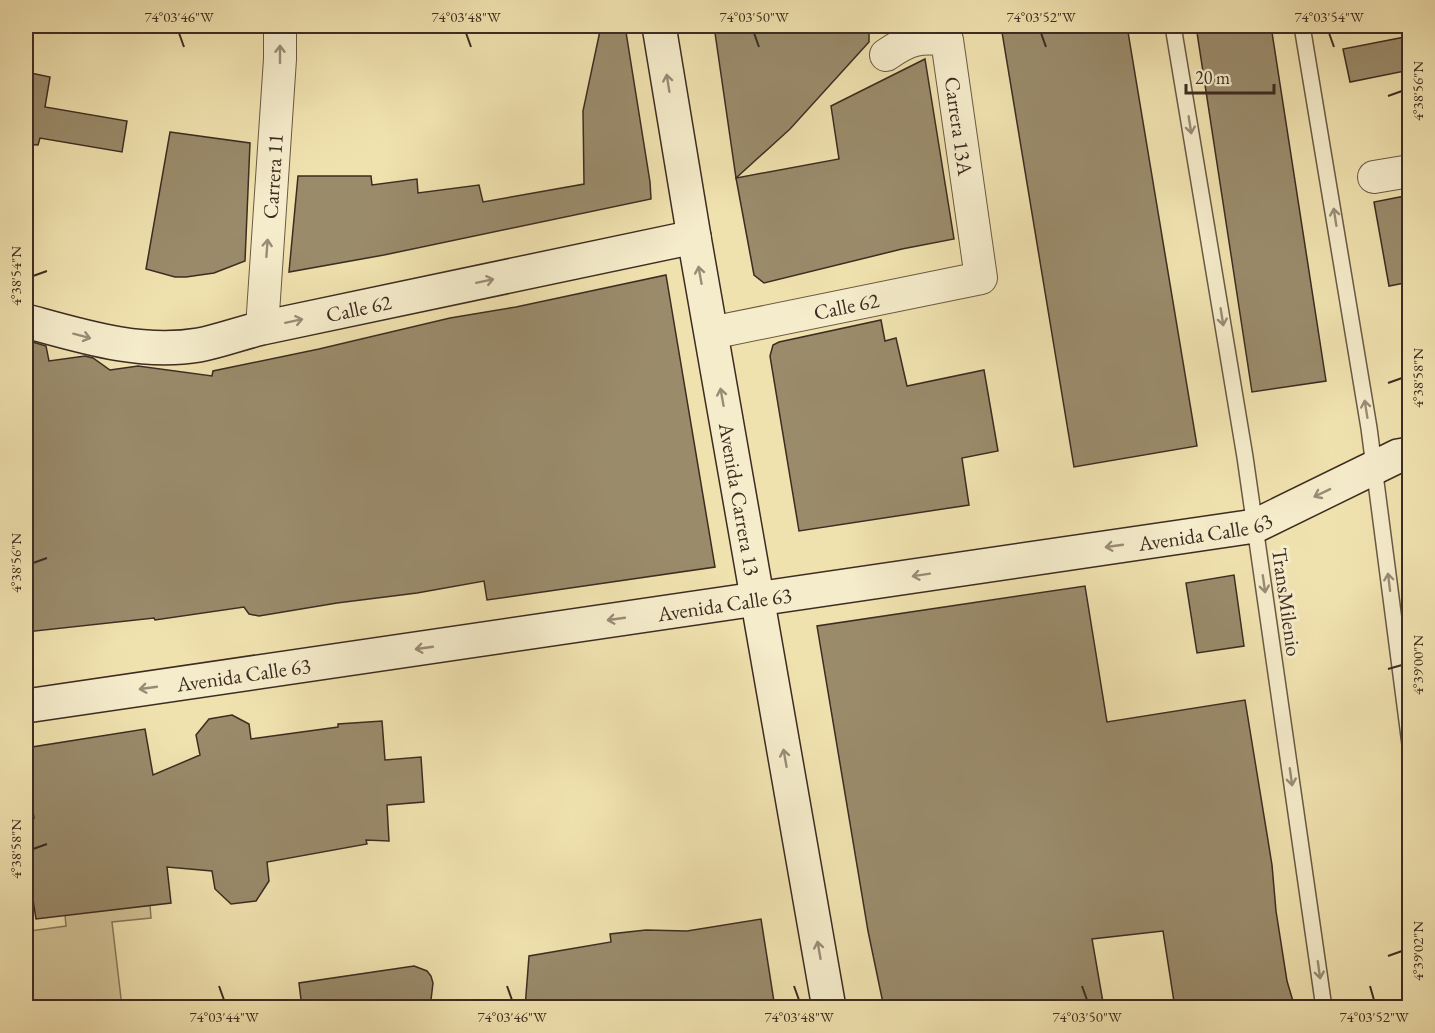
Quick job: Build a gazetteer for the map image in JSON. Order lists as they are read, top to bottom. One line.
{"streets":{"main road":["Calle 62","Avenida Carrera 13","Avenida Calle 63"],"street":["Carrera 13A","Carrera 11"],"lane":["TransMilenio"]},"crossings":[["Carrera 13A","Calle 62"],["Carrera 11","Calle 62"],["Calle 62","Avenida Carrera 13"],["Avenida Carrera 13","Avenida Calle 63"],["Avenida Calle 63","TransMilenio"]],"one_way":["Carrera 11","Calle 62","Avenida Carrera 13","Avenida Calle 63"],"scale_bar":"20 m","coordinates":["74°03'46\"W","74°03'48\"W","74°03'50\"W","74°03'52\"W","74°03'54\"W","4°38'56\"N","4°38'54\"N","4°38'58\"N","4°39'00\"N","4°39'02\"N","74°03'44\"W"]}
